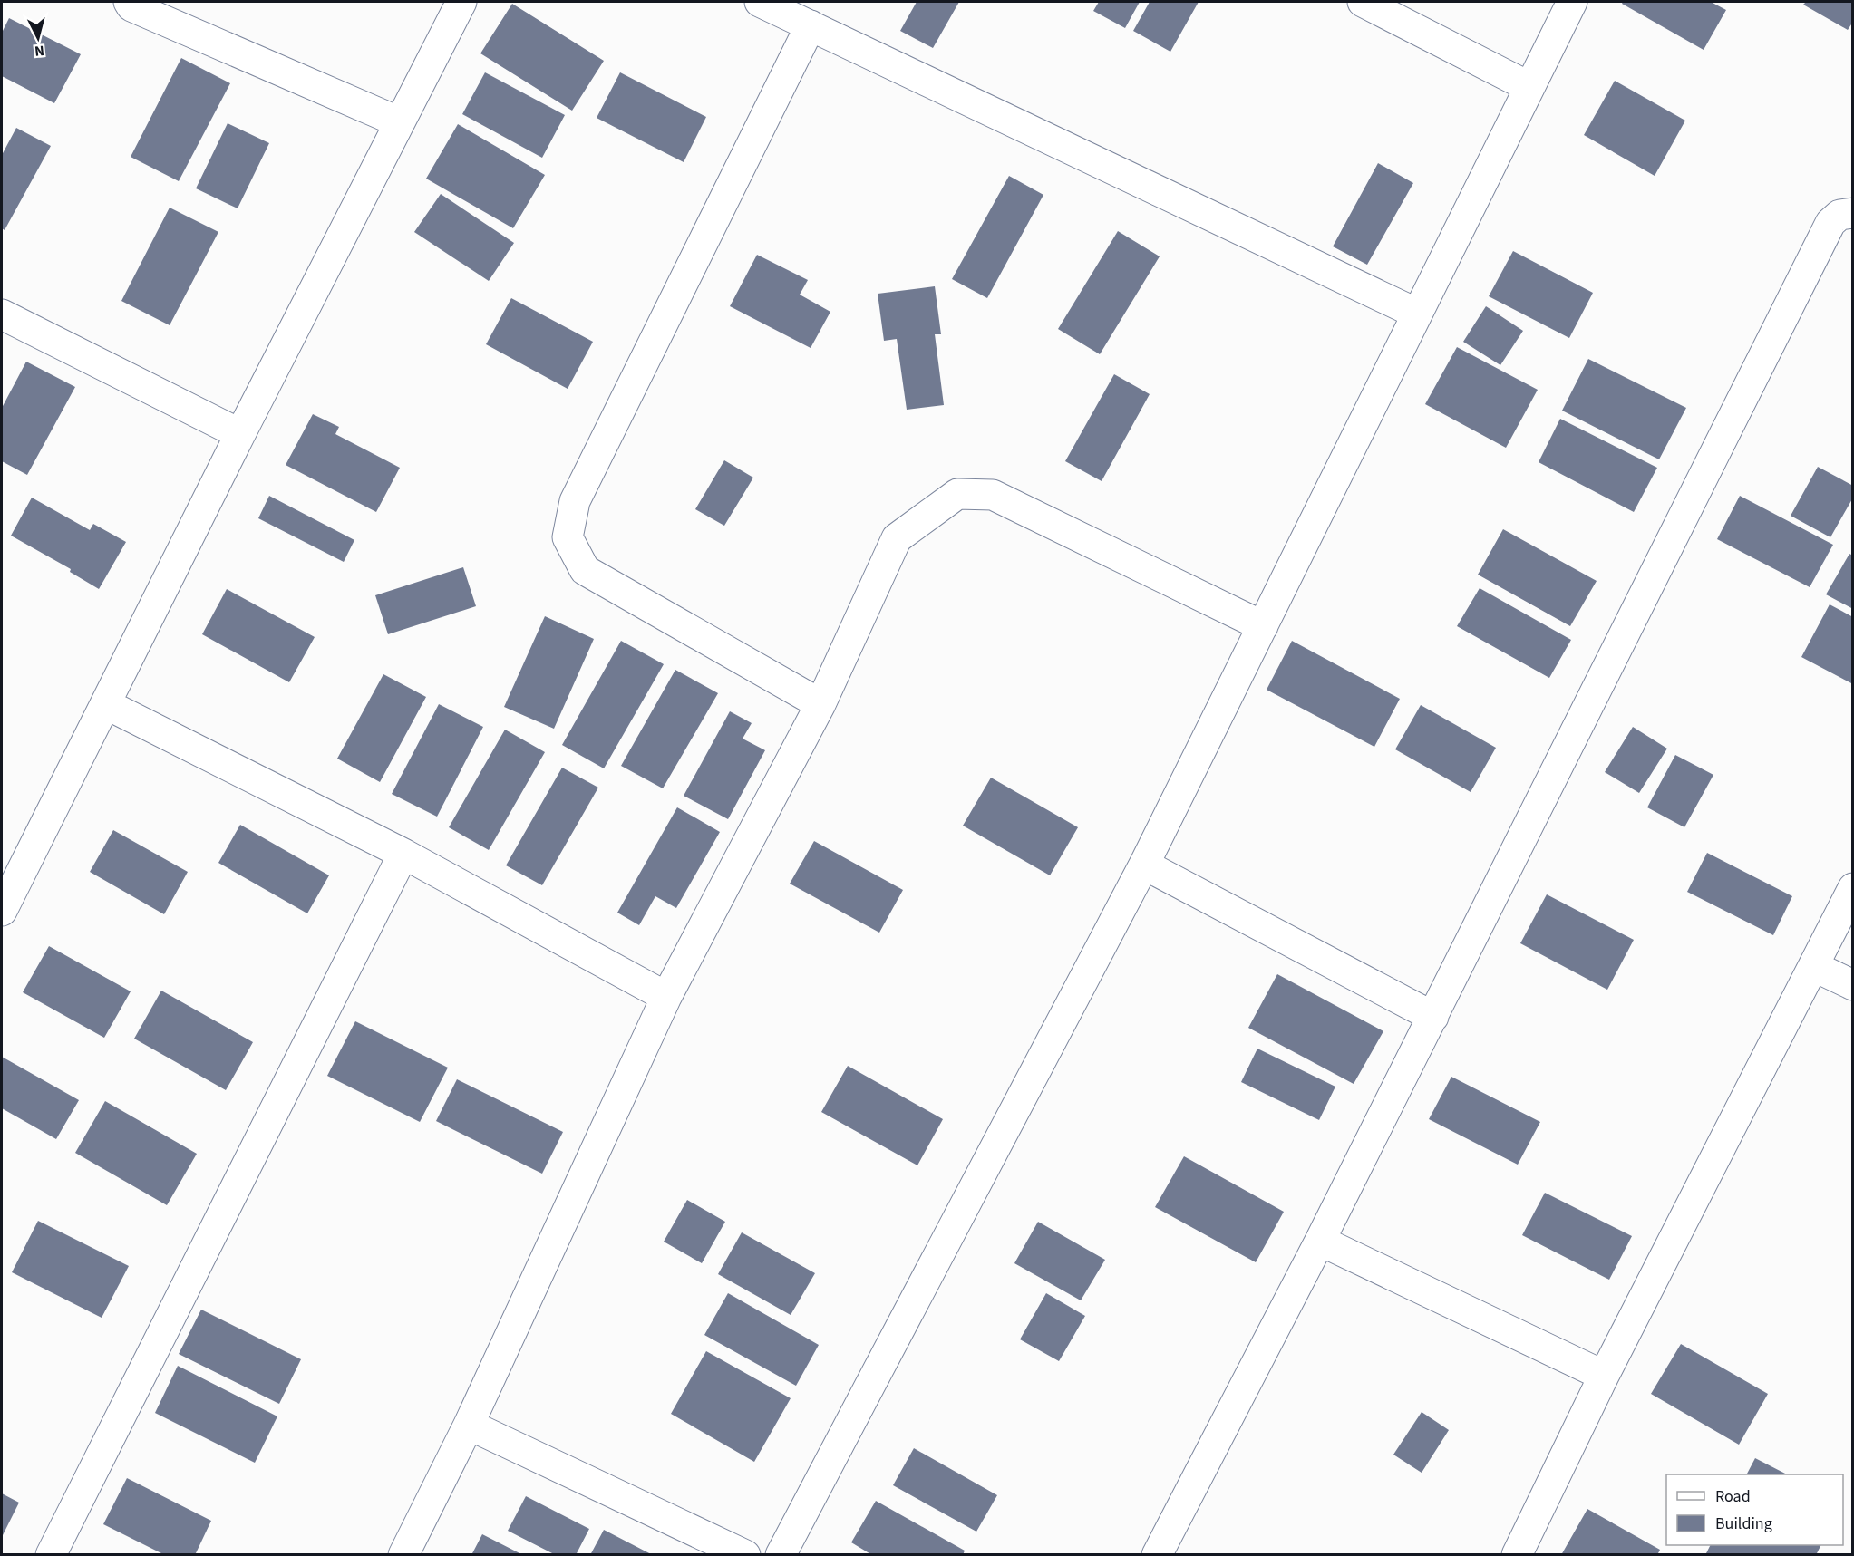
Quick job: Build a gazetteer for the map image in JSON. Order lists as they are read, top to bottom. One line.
{"legend":["Road","Building"],"north":"bottom"}
